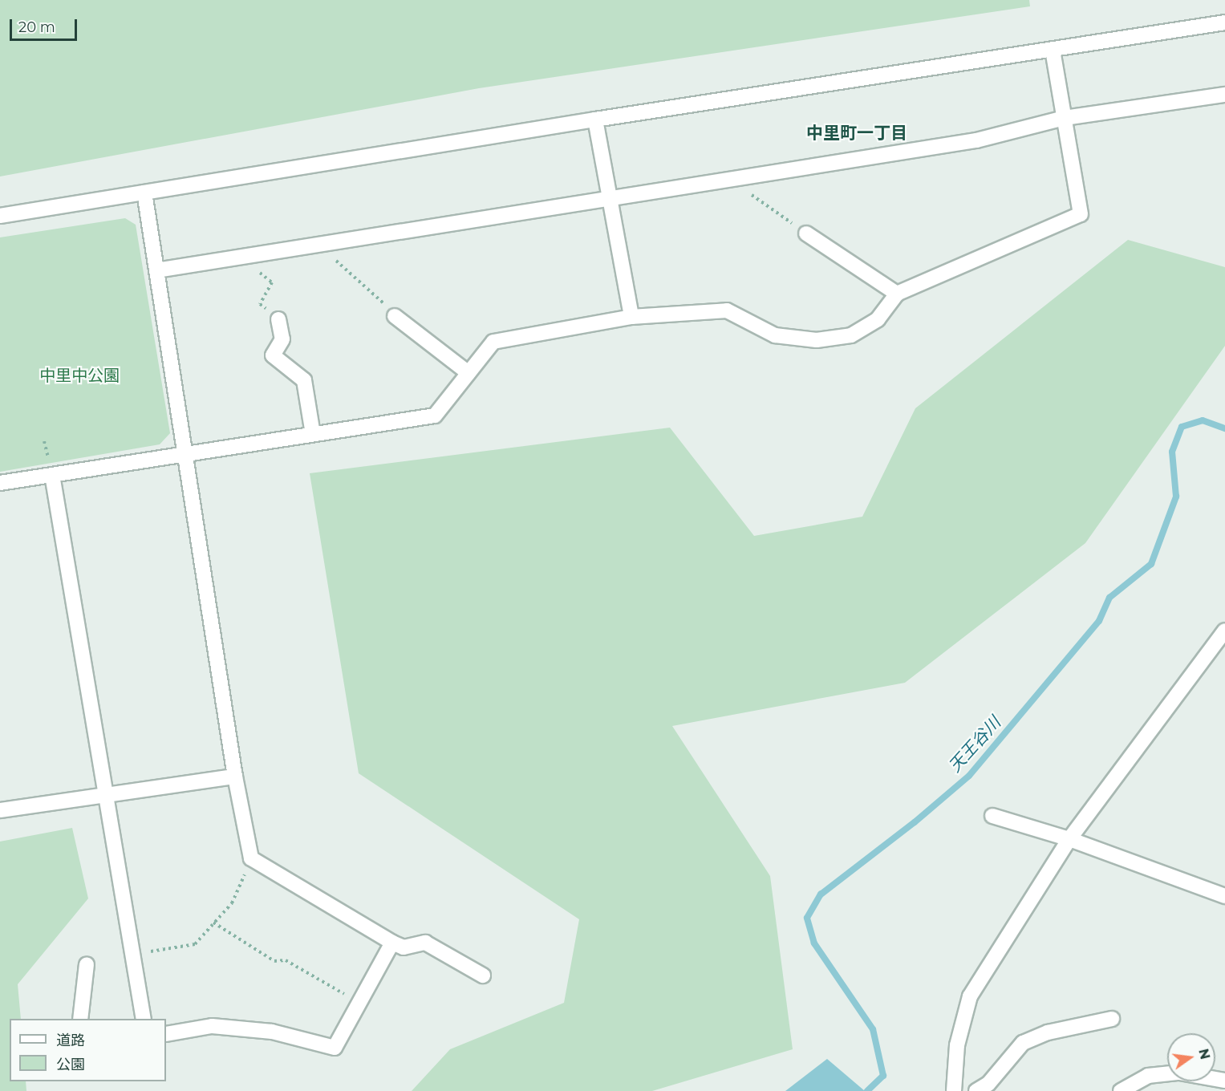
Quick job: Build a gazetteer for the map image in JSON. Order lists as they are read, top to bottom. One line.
{"districts":["中里町一丁目"],"water":["天王谷川"],"parks":["中里中公園"],"legend":["道路","公園"],"scale_bar":"20 m","north":"right"}
